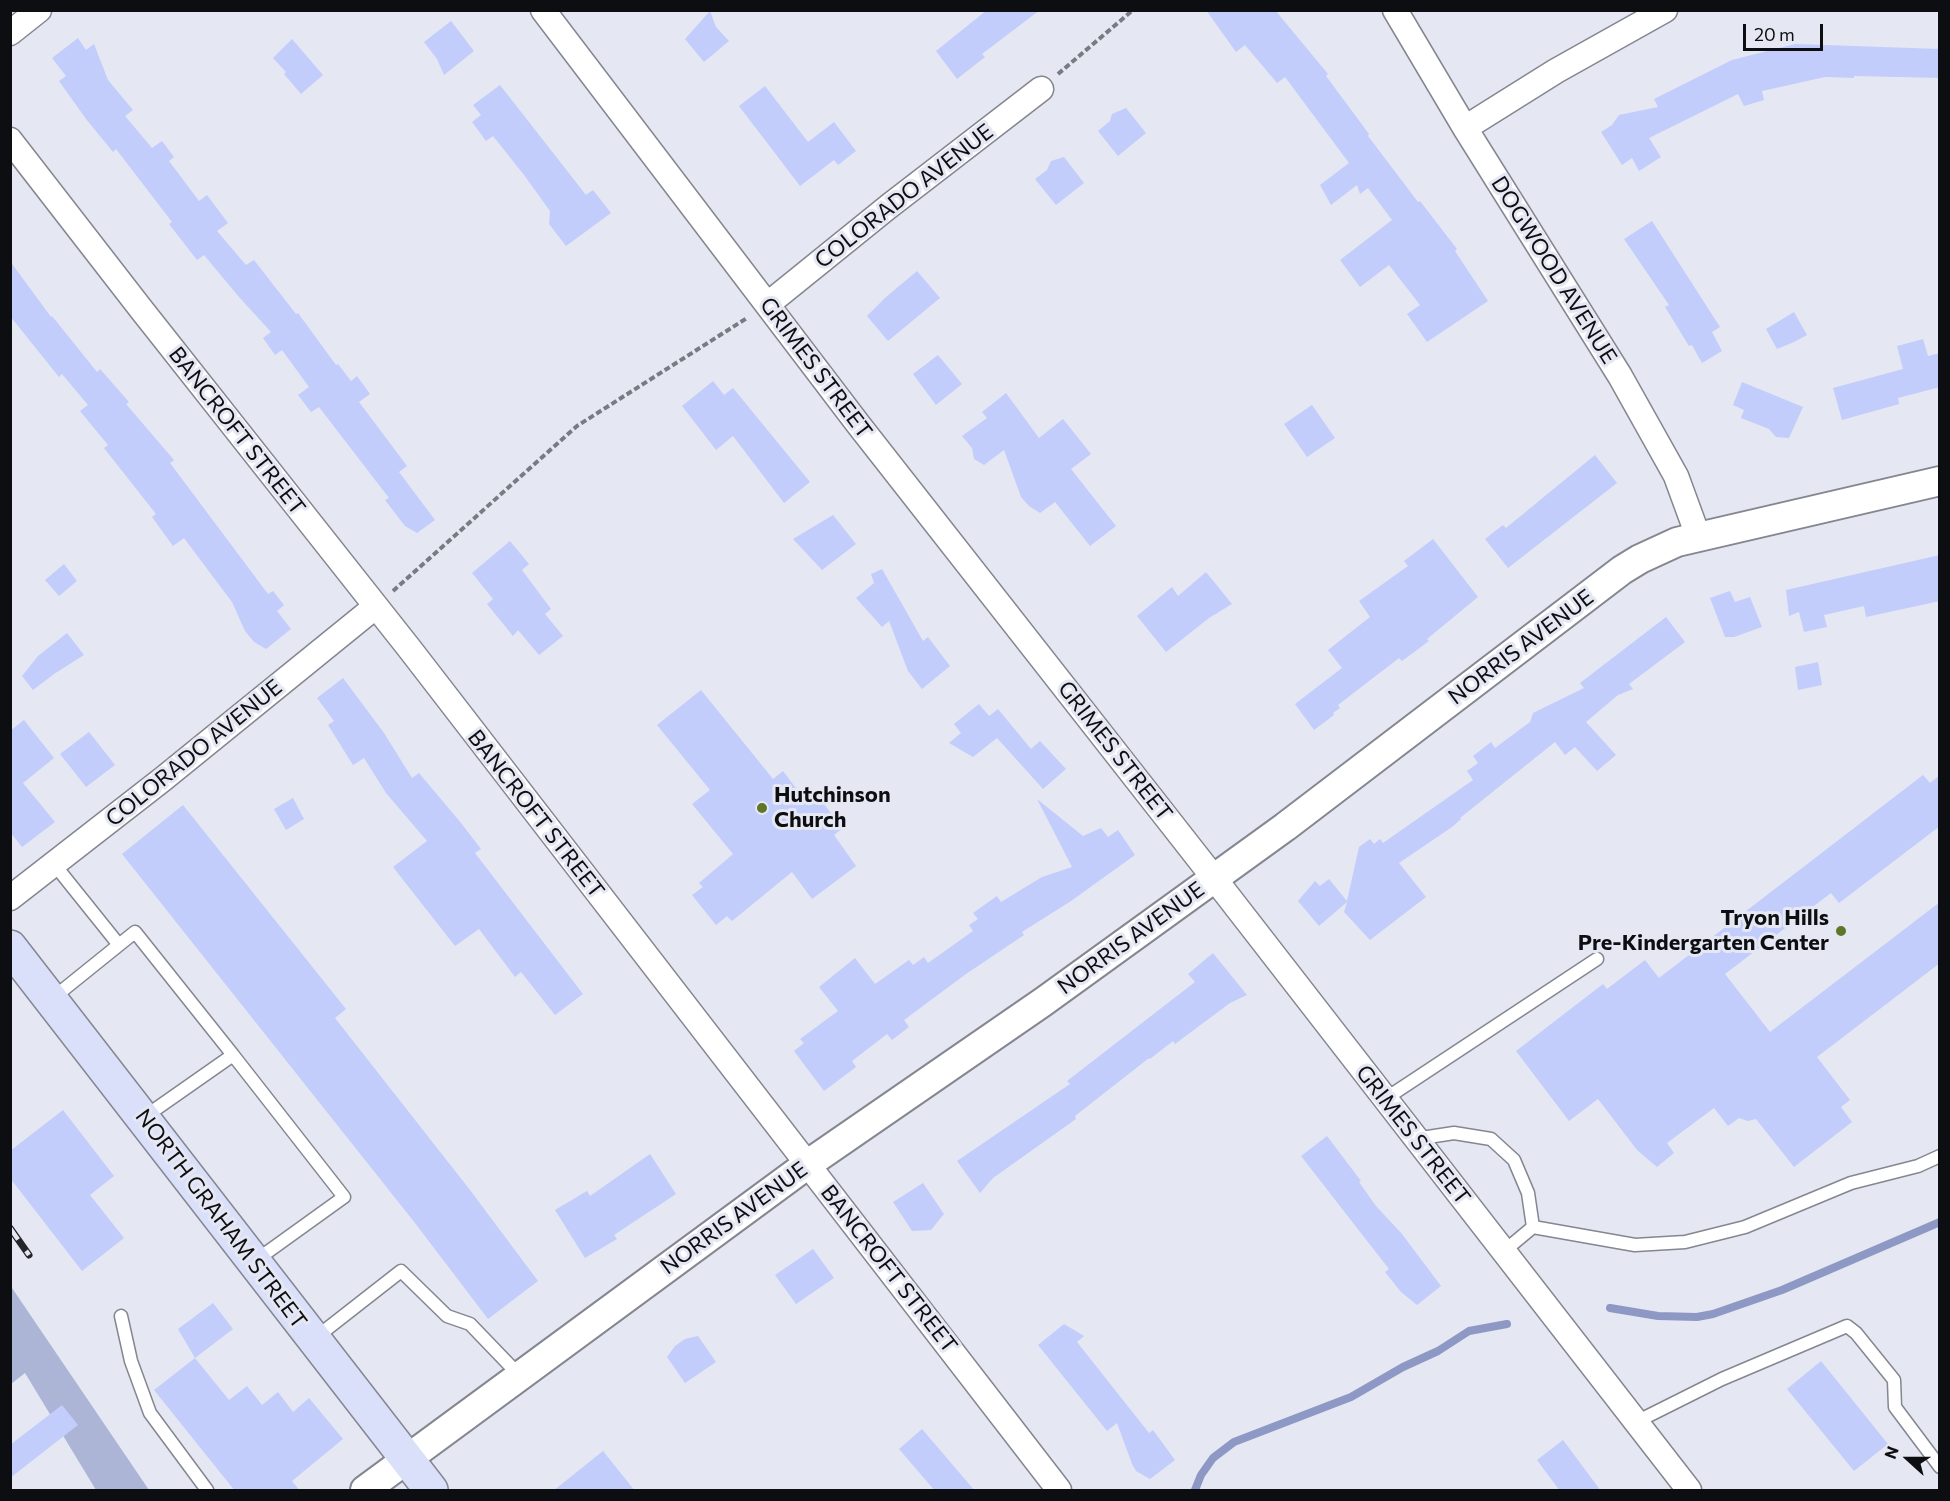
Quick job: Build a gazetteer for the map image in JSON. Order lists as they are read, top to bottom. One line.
{"streets":{"main road":["NORTH GRAHAM STREET"],"street":["COLORADO AVENUE","DOGWOOD AVENUE","GRIMES STREET","BANCROFT STREET","NORRIS AVENUE"]},"crossings":[["COLORADO AVENUE","GRIMES STREET"],["COLORADO AVENUE","BANCROFT STREET"],["DOGWOOD AVENUE","NORRIS AVENUE"],["GRIMES STREET","NORRIS AVENUE"],["BANCROFT STREET","NORRIS AVENUE"],["NORRIS AVENUE","NORTH GRAHAM STREET"]],"places":["Hutchinson Church","Tryon Hills Pre-Kindergarten Center"],"scale_bar":"20 m","north":"left"}
